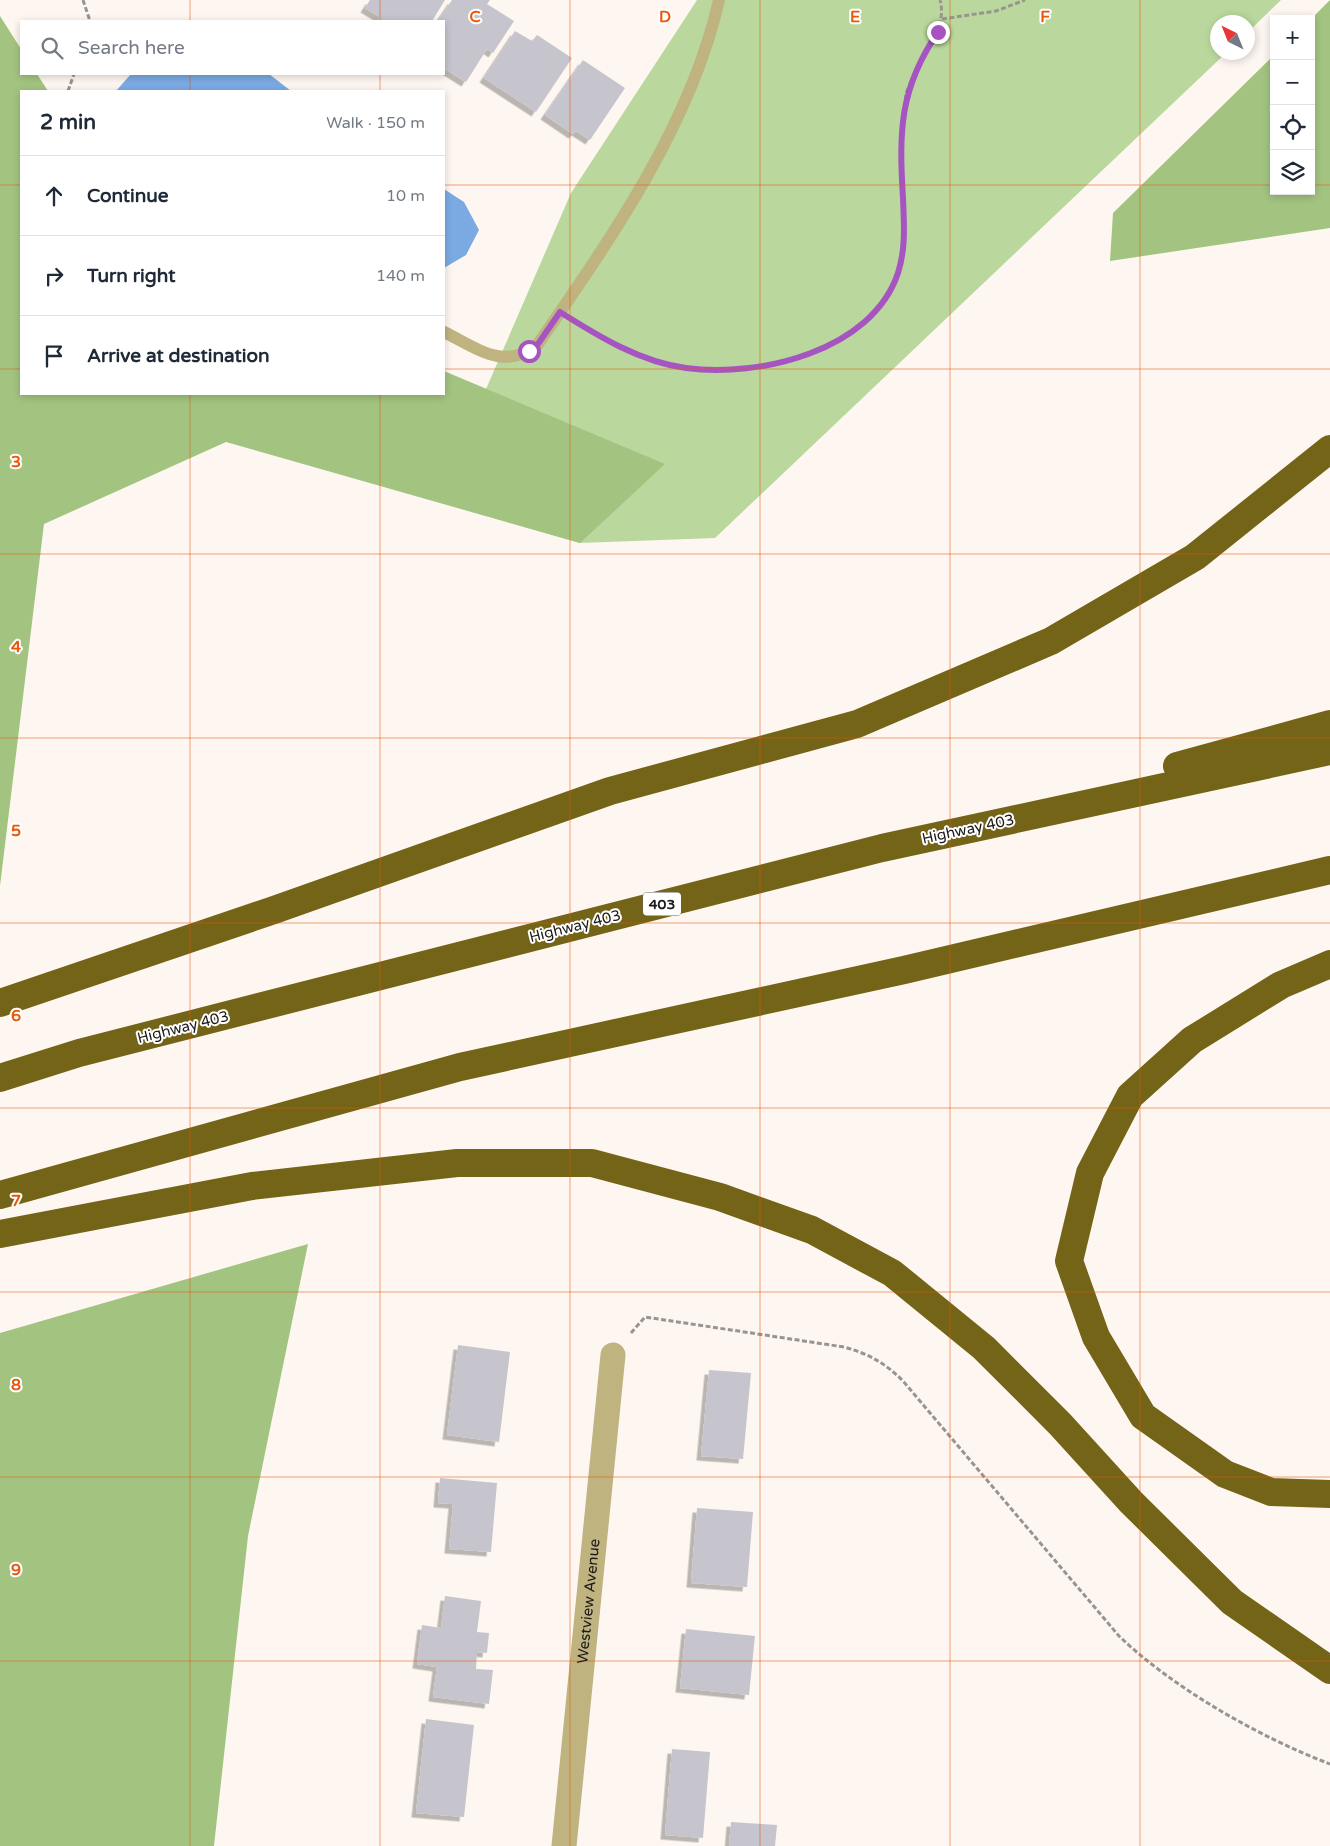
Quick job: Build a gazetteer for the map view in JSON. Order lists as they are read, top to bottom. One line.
{"streets":{"highway":["Highway 403","403"],"street":["Westview Avenue"]},"north":"top left","page":{"map_buttons":["+","−"],"search":"Search here","heading":["2 min","Walk · 150 m"],"list":[["Continue","10 m"],["Turn right","140 m"],"Arrive at destination"]},"grid":{"columns":["C","D","E","F"],"rows":["3","4","5","6","7","8","9"]}}
